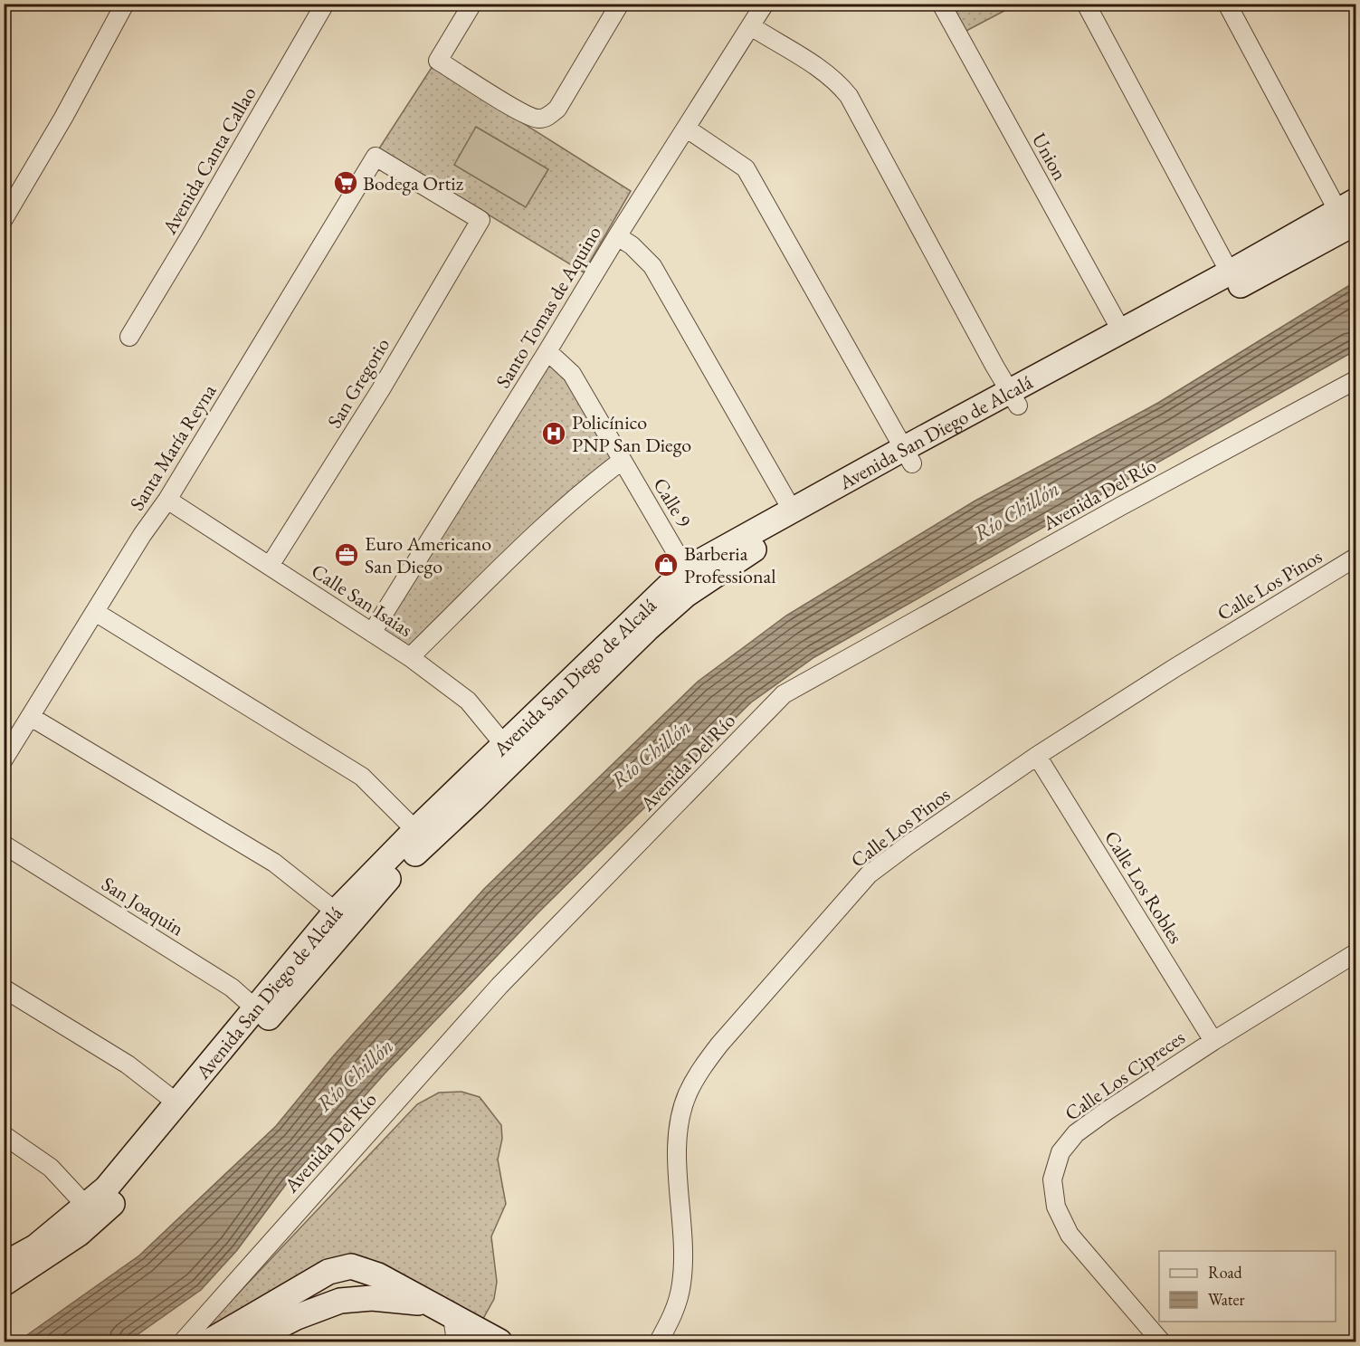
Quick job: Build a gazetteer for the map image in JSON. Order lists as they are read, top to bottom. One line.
{"streets":{"main road":["Avenida San Diego de Alcalá"],"street":["Union","Avenida Canta Callao","Santo Tomas de Aquino","San Gregorio","Santa María Reyna","Avenida Del Río","Calle 9","Calle Los Pinos","Calle San Isaias","Calle Los Robles","San Joaquin","Calle Los Cipreces"]},"crossings":[["Union","Avenida San Diego de Alcalá"],["Santo Tomas de Aquino","Calle 9"],["Santo Tomas de Aquino","Calle San Isaias"],["San Gregorio","Santa María Reyna"],["San Gregorio","Calle San Isaias"],["Avenida San Diego de Alcalá","Calle 9"],["Avenida San Diego de Alcalá","Calle San Isaias"],["Avenida San Diego de Alcalá","San Joaquin"],["Santa María Reyna","Calle San Isaias"],["Calle Los Pinos","Calle Los Robles"],["Calle Los Robles","Calle Los Cipreces"]],"water":["Río Chillón"],"places":{"supermarket":["Bodega Ortiz"],"hospital":["Policínico PNP San Diego"],"office":["Euro Americano San Diego"],"shop":["Barberia Professional"]},"legend":["Road","Water"]}
